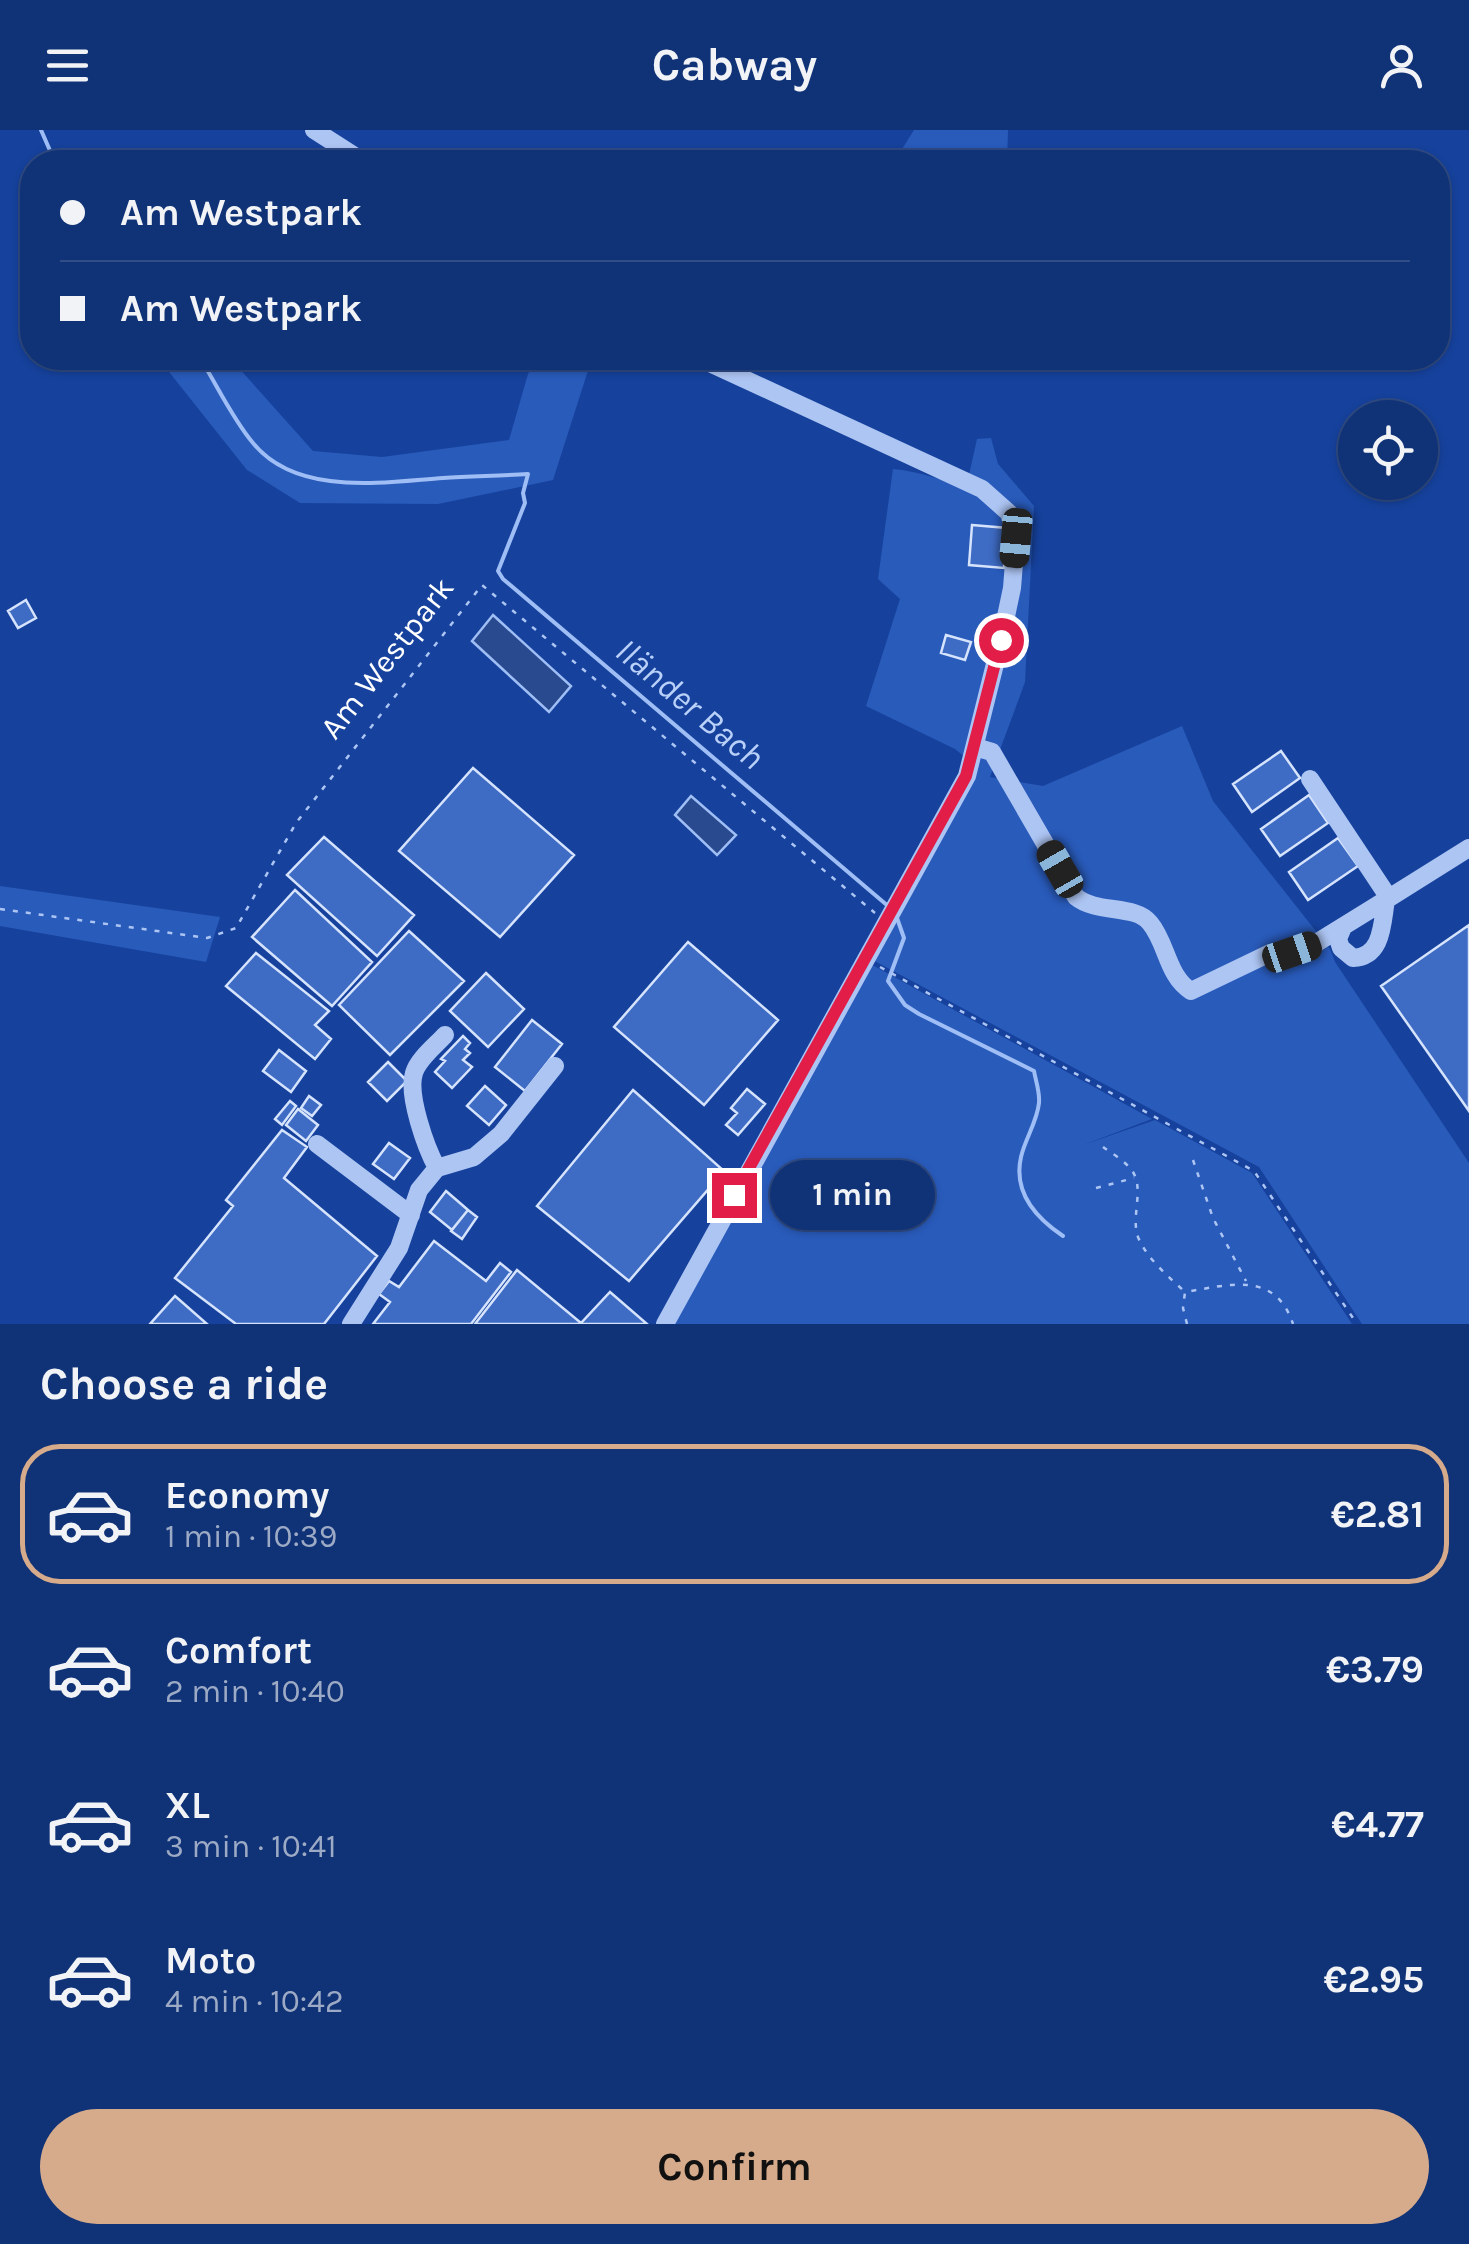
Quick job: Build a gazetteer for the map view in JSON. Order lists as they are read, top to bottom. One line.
{"streets":{"path":["Am Westpark"]},"water":["Iländer Bach"],"page":{"header":"Cabway","banner":["Am Westpark","Am Westpark"],"bubble":"1 min","heading":"Choose a ride","list":[{"name":"Economy","note":"1 min · 10:39","value":"€2.81"},{"name":"Comfort","note":"2 min · 10:40","value":"€3.79"},{"name":"XL","note":"3 min · 10:41","value":"€4.77"},{"name":"Moto","note":"4 min · 10:42","value":"€2.95"}],"buttons":"Confirm"}}
